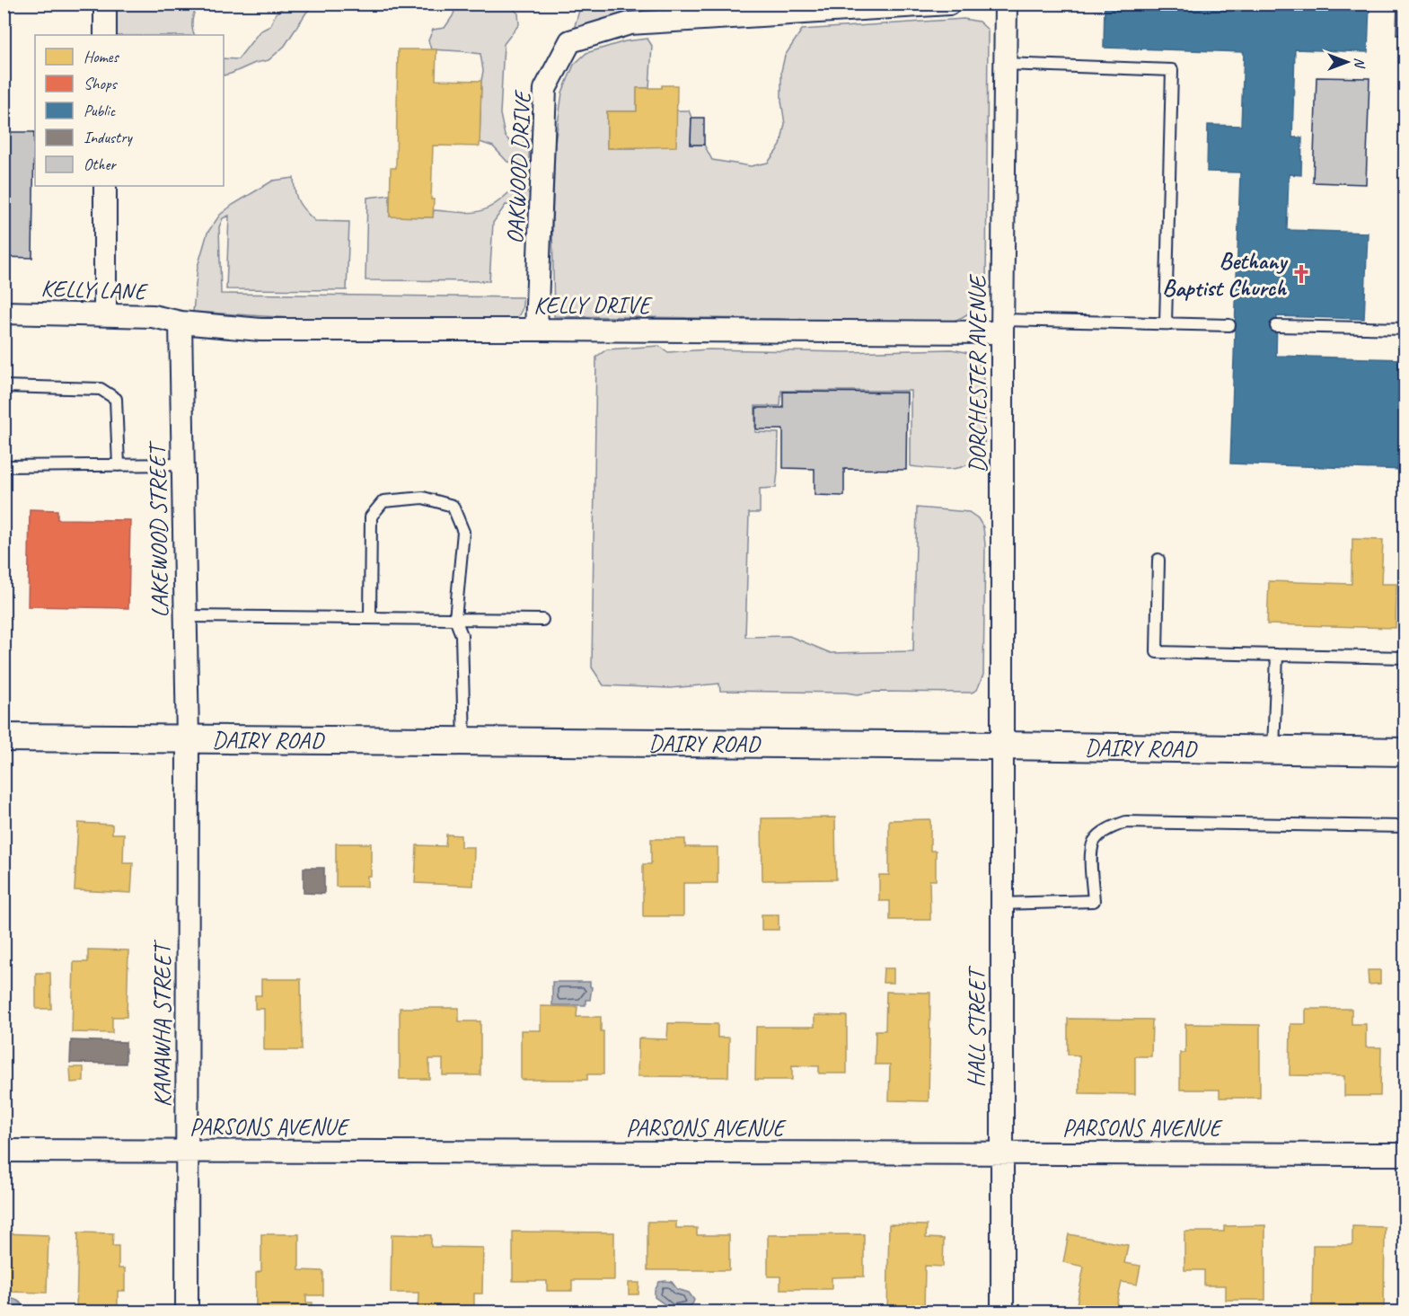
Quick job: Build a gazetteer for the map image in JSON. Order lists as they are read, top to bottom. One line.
{"streets":{"street":["OAKWOOD DRIVE","KELLY LANE","KELLY DRIVE","DORCHESTER AVENUE","LAKEWOOD STREET","DAIRY ROAD","KANAWHA STREET","HALL STREET","PARSONS AVENUE"]},"crossings":[["OAKWOOD DRIVE","KELLY DRIVE"],["KELLY LANE","KELLY DRIVE"],["KELLY LANE","LAKEWOOD STREET"],["KELLY DRIVE","DORCHESTER AVENUE"],["KELLY DRIVE","LAKEWOOD STREET"],["DORCHESTER AVENUE","DAIRY ROAD"],["DORCHESTER AVENUE","HALL STREET"],["LAKEWOOD STREET","DAIRY ROAD"],["LAKEWOOD STREET","KANAWHA STREET"],["DAIRY ROAD","KANAWHA STREET"],["DAIRY ROAD","HALL STREET"],["KANAWHA STREET","PARSONS AVENUE"],["HALL STREET","PARSONS AVENUE"]],"places":{"church":["Bethany Baptist Church"]},"legend":["Homes","Shops","Public","Industry","Other"],"north":"right"}
